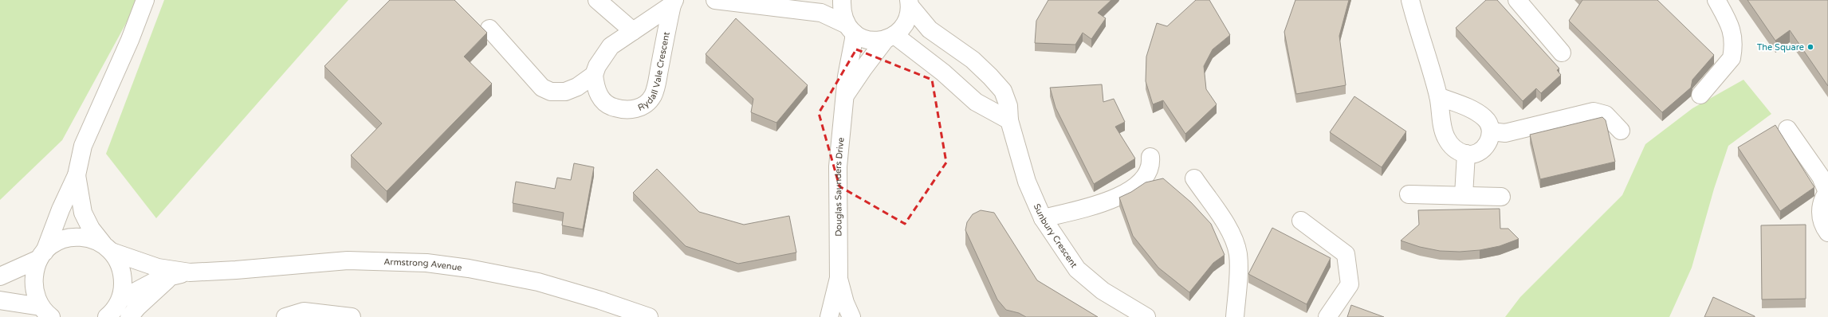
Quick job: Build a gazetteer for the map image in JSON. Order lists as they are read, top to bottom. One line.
{"streets":{"street":["Rydall Vale Crescent","Douglas Saunders Drive","Sunbury Crescent","Armstrong Avenue"]},"crossings":[["Douglas Saunders Drive","Sunbury Crescent"]],"places":["The Square"]}
